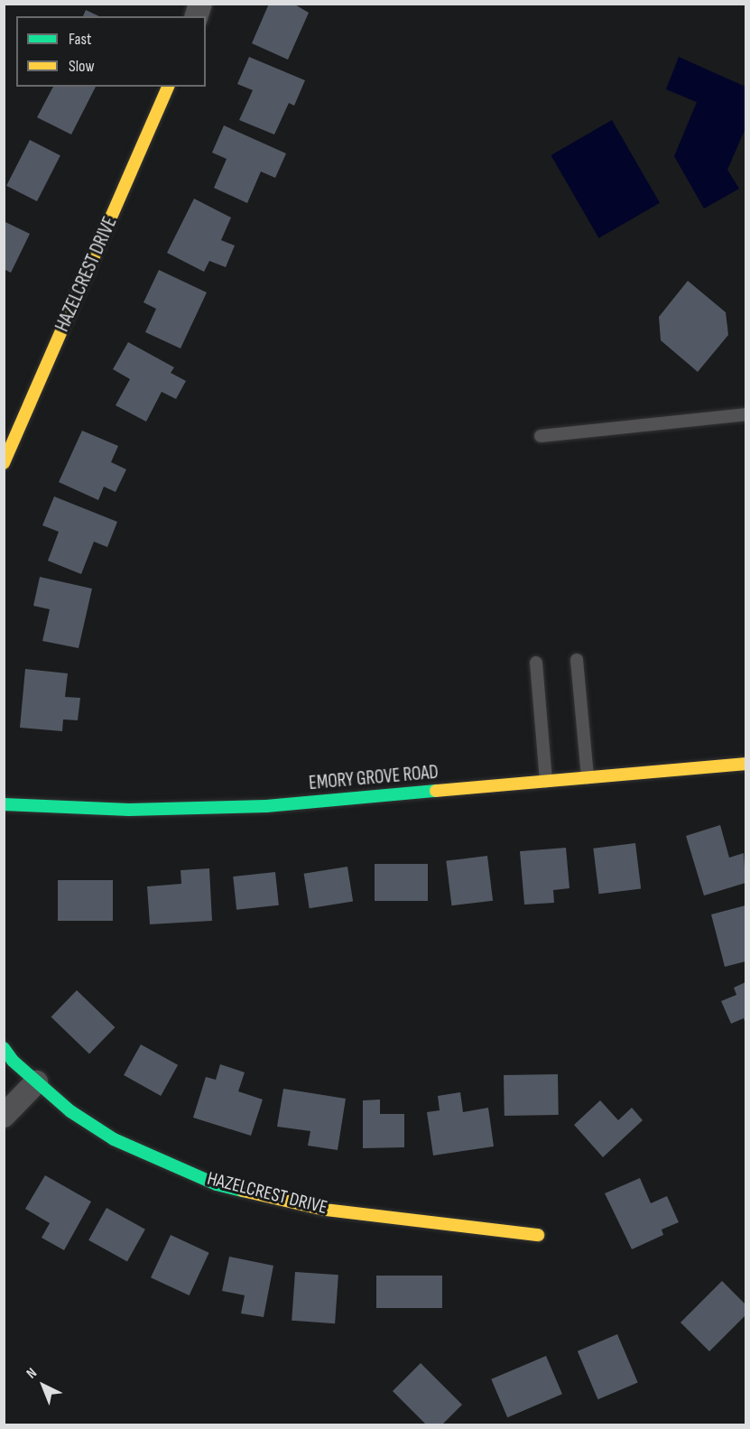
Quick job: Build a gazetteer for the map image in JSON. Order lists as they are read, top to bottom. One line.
{"streets":{"street":["HAZELCREST DRIVE","EMORY GROVE ROAD"]},"legend":["Fast","Slow"],"north":"top left"}
